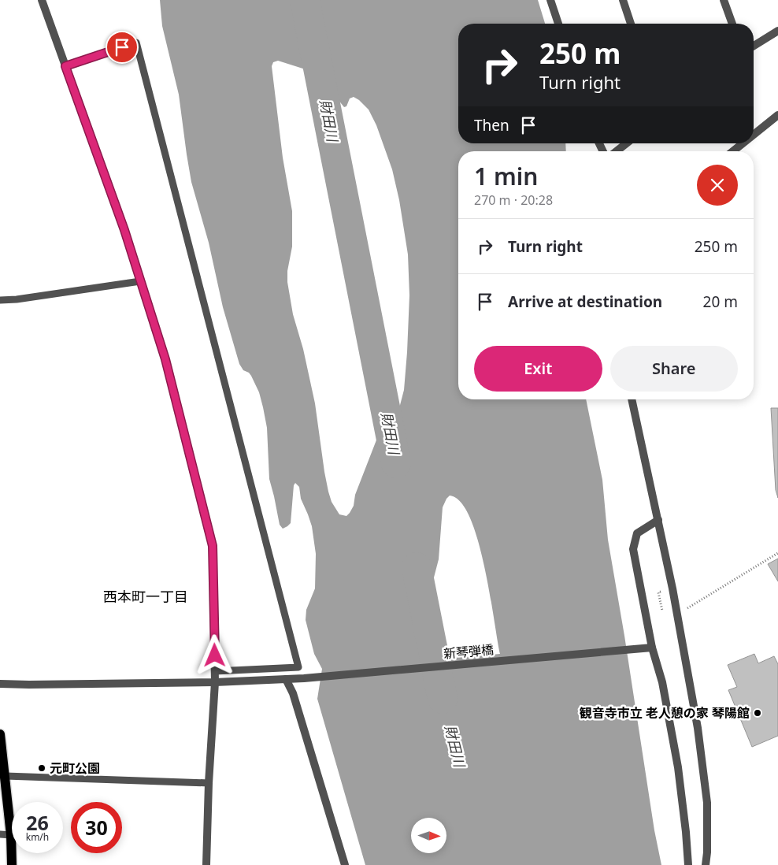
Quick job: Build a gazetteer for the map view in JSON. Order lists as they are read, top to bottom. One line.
{"streets":{"street":["新琴弾橋"]},"districts":["西本町一丁目"],"water":["財田川"],"places":["観音寺市立 老人憩の家 琴陽館","元町公園"],"north":"right","page":{"turn":["250 m","Turn right"],"then":"Then","heading":["1 min","270 m · 20:28"],"list":[{"name":"Turn right","value":"250 m"},{"name":"Arrive at destination","value":"20 m"}],"buttons":["Exit","Share"],"speed":"26 km/h","limit":"30"}}
